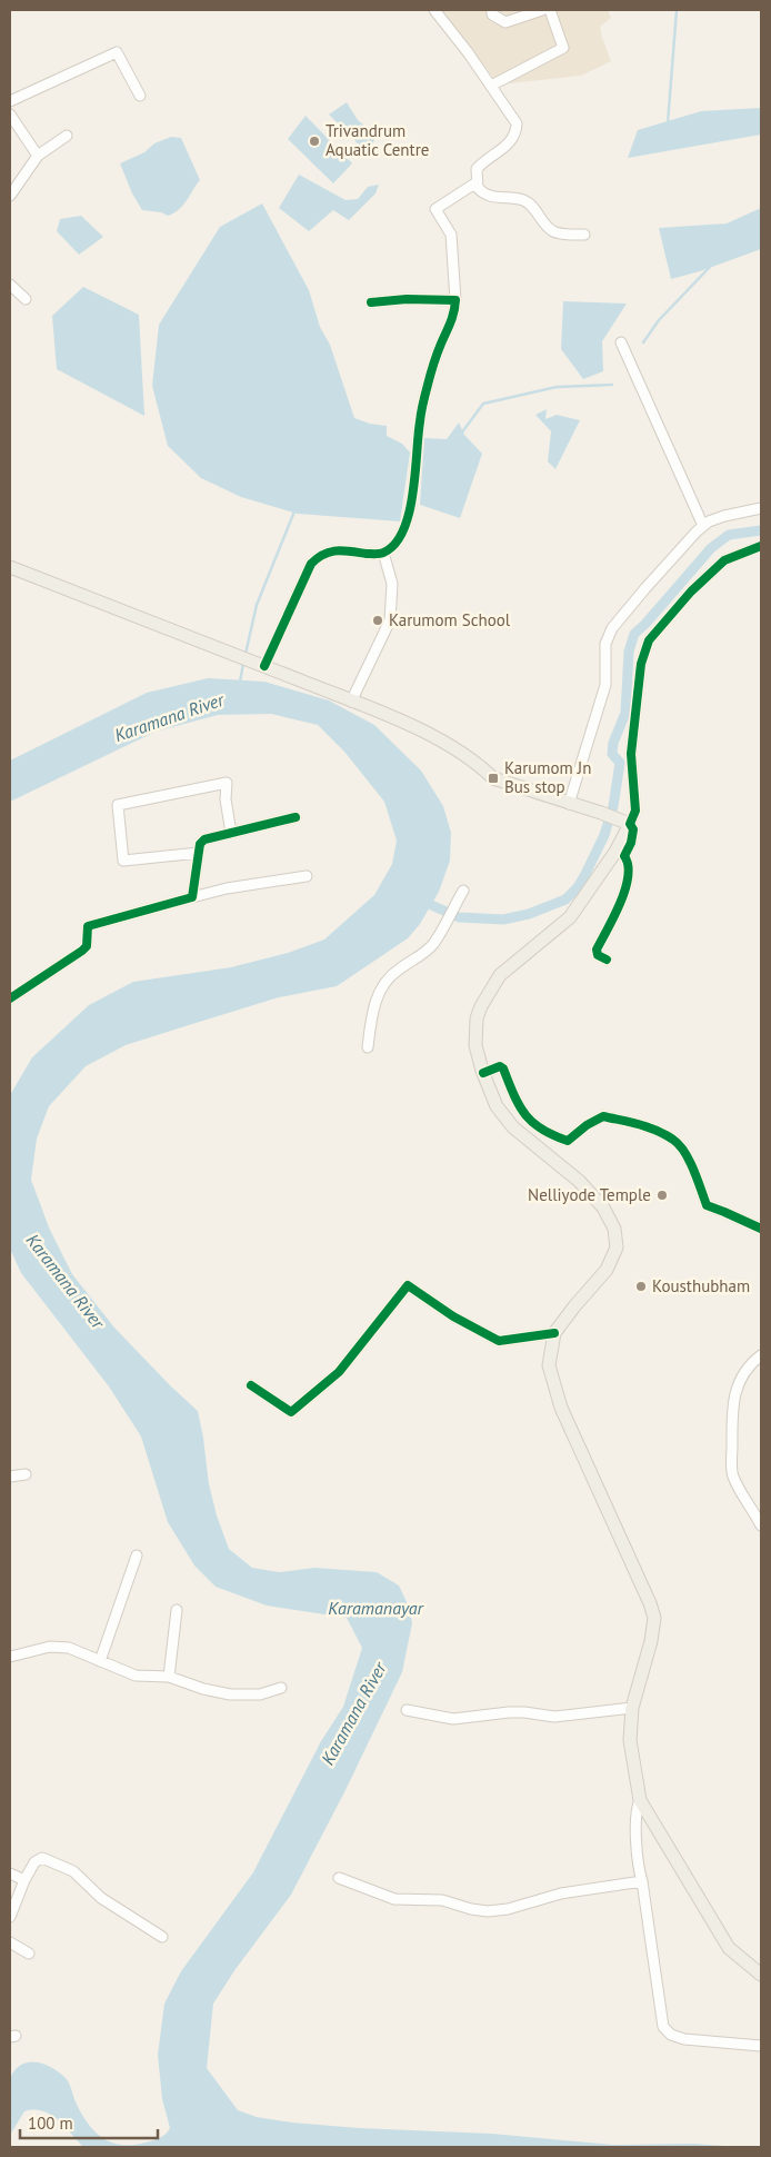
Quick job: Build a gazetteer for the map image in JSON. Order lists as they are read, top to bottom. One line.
{"water":["Karamana River","Karamanayar"],"places":{"other":["Trivandrum Aquatic Centre","Karumom School","Nelliyode Temple","Kousthubham"],"transit":["Karumom Jn Bus stop"]},"scale_bar":"100 m"}
